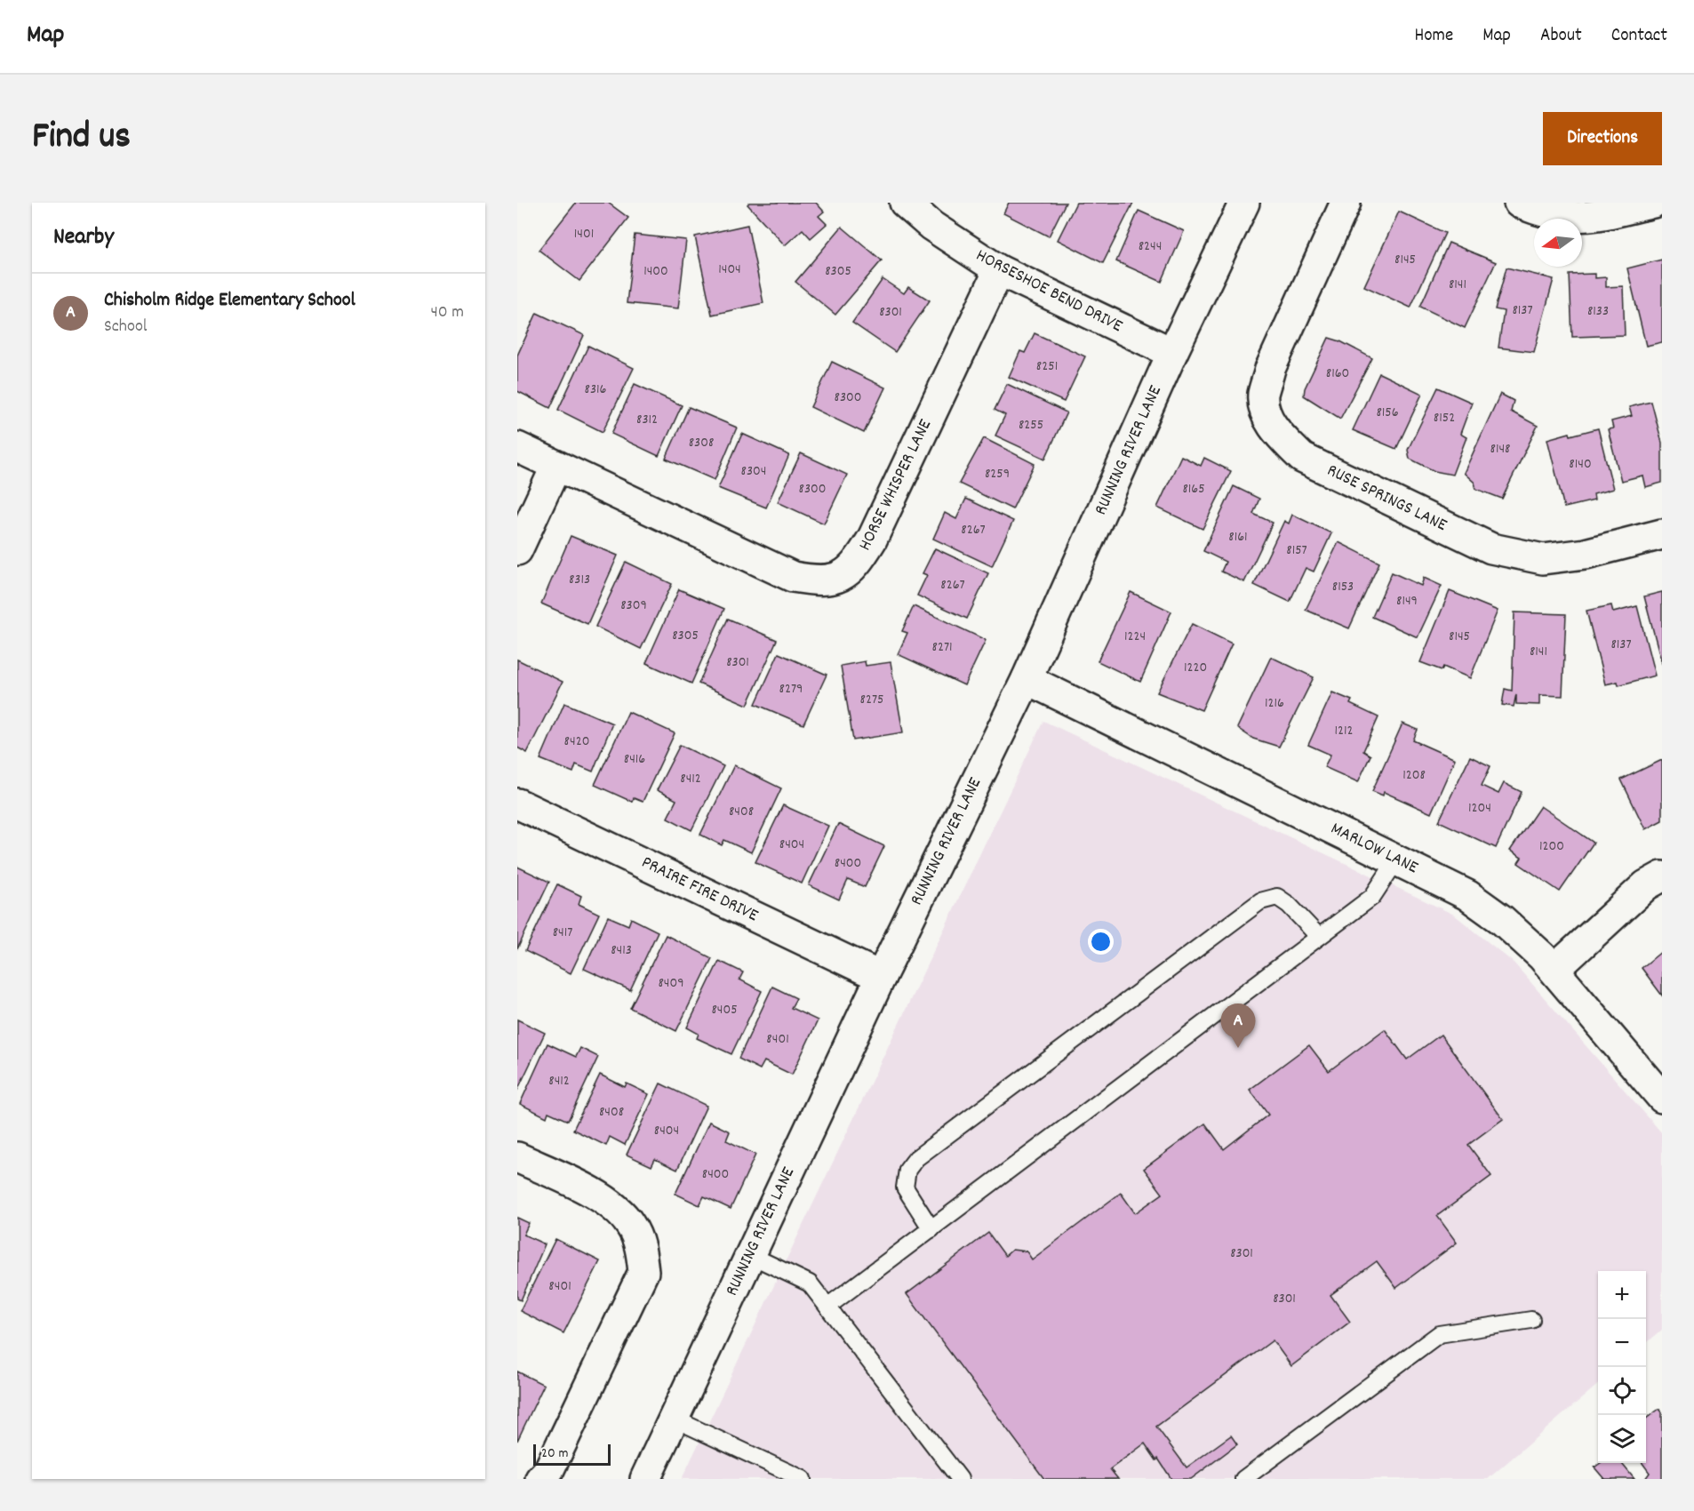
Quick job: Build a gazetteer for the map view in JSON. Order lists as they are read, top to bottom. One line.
{"streets":{"street":["HORSESHOE BEND DRIVE","RUNNING RIVER LANE","HORSE WHISPER LANE","RUSE SPRINGS LANE","MARLOW LANE","PRAIRE FIRE DRIVE"]},"crossings":[["HORSESHOE BEND DRIVE","RUNNING RIVER LANE"],["HORSESHOE BEND DRIVE","HORSE WHISPER LANE"],["RUNNING RIVER LANE","MARLOW LANE"],["RUNNING RIVER LANE","PRAIRE FIRE DRIVE"]],"house_numbers":["1401","8244","8145","1404","1400","8305","8141","8137","8133","8301","8251","8160","8316","8300","8156","8152","8312","8255","8308","8148","8140","8304","8259","8300","8165","8267","8161","8157","8313","8267","8153","8149","8309","8305","1224","8145","8137","8271","8141","8301","1220","8279","8275","1216","1212","8420","8416","1208","8412","1204","8408","8404","1200","8400","8417","8413","8409","8405","8401","8412","8408","8404","8400","8301","8401","8301"],"scale_bar":"20 m","north":"left","page":{"header":"Map","nav":["Home","Map","About","Contact"],"title":"Find us","buttons":"Directions","heading":"Nearby","list":[{"mark":"A","name":"Chisholm Ridge Elementary School","note":"School","value":"40 m"}],"pins":"A","map_buttons":["+","−"],"scale":"20 m"}}
